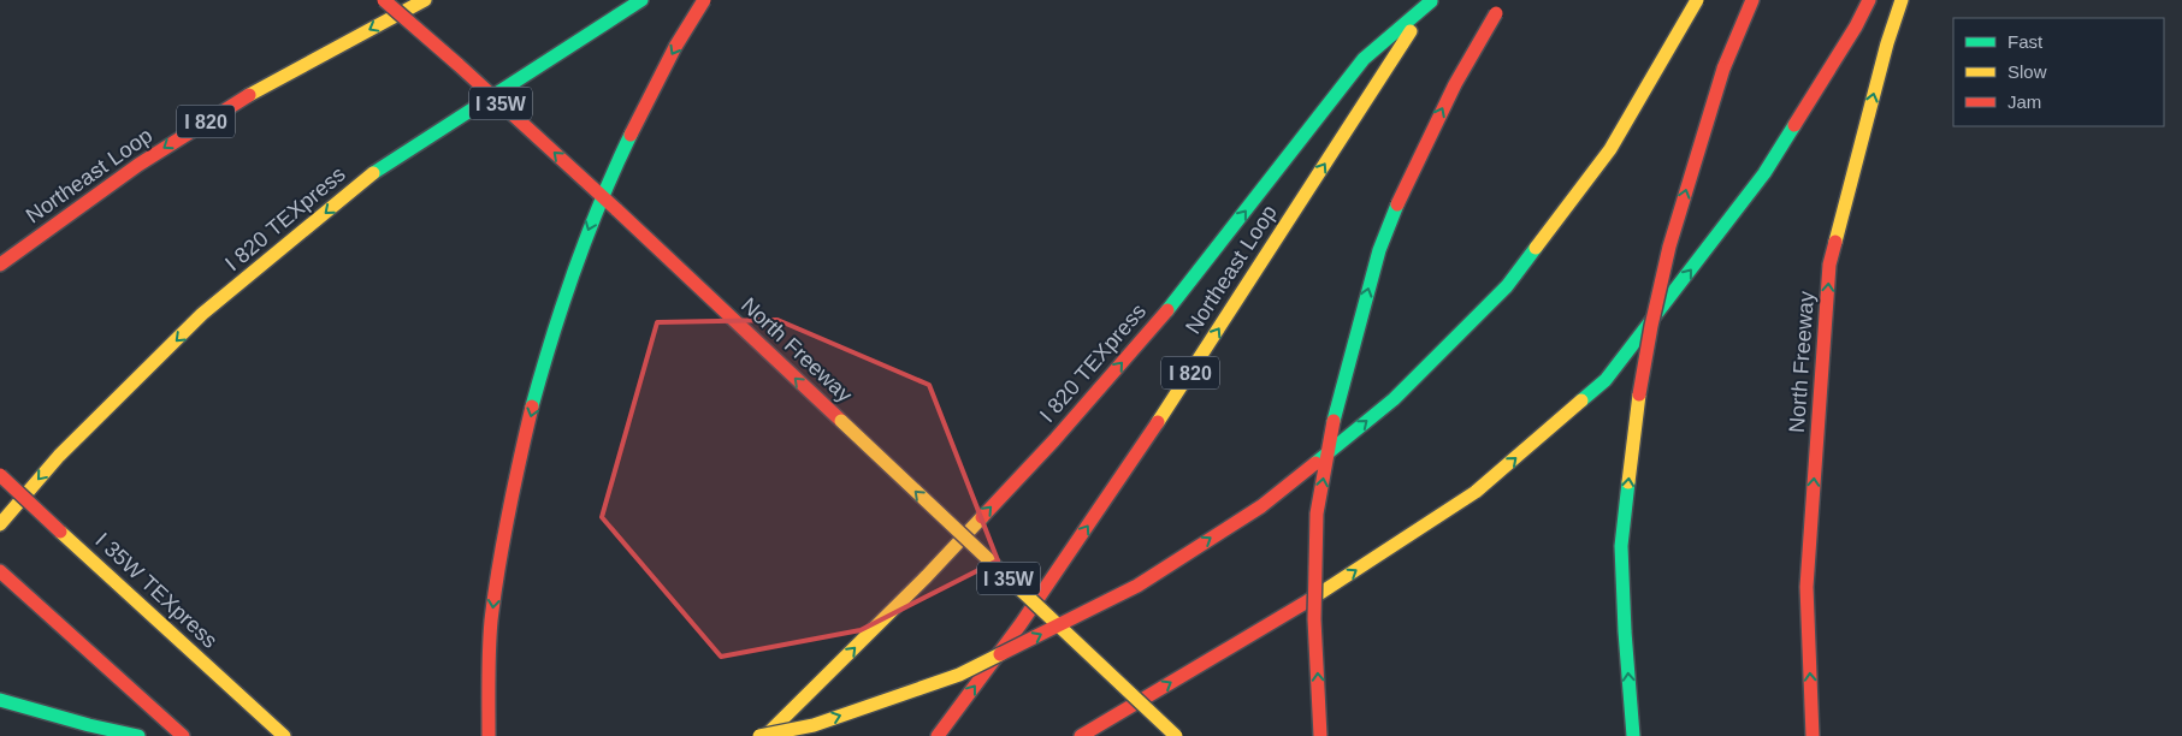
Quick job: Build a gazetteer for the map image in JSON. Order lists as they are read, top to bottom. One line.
{"streets":{"main road":["I 35W","I 820","Northeast Loop","I 820 TEXpress","North Freeway","I 35W TEXpress"]},"crossings":[["Northeast Loop","I 820 TEXpress"]],"one_way":["North Freeway"],"legend":["Fast","Slow","Jam"]}
